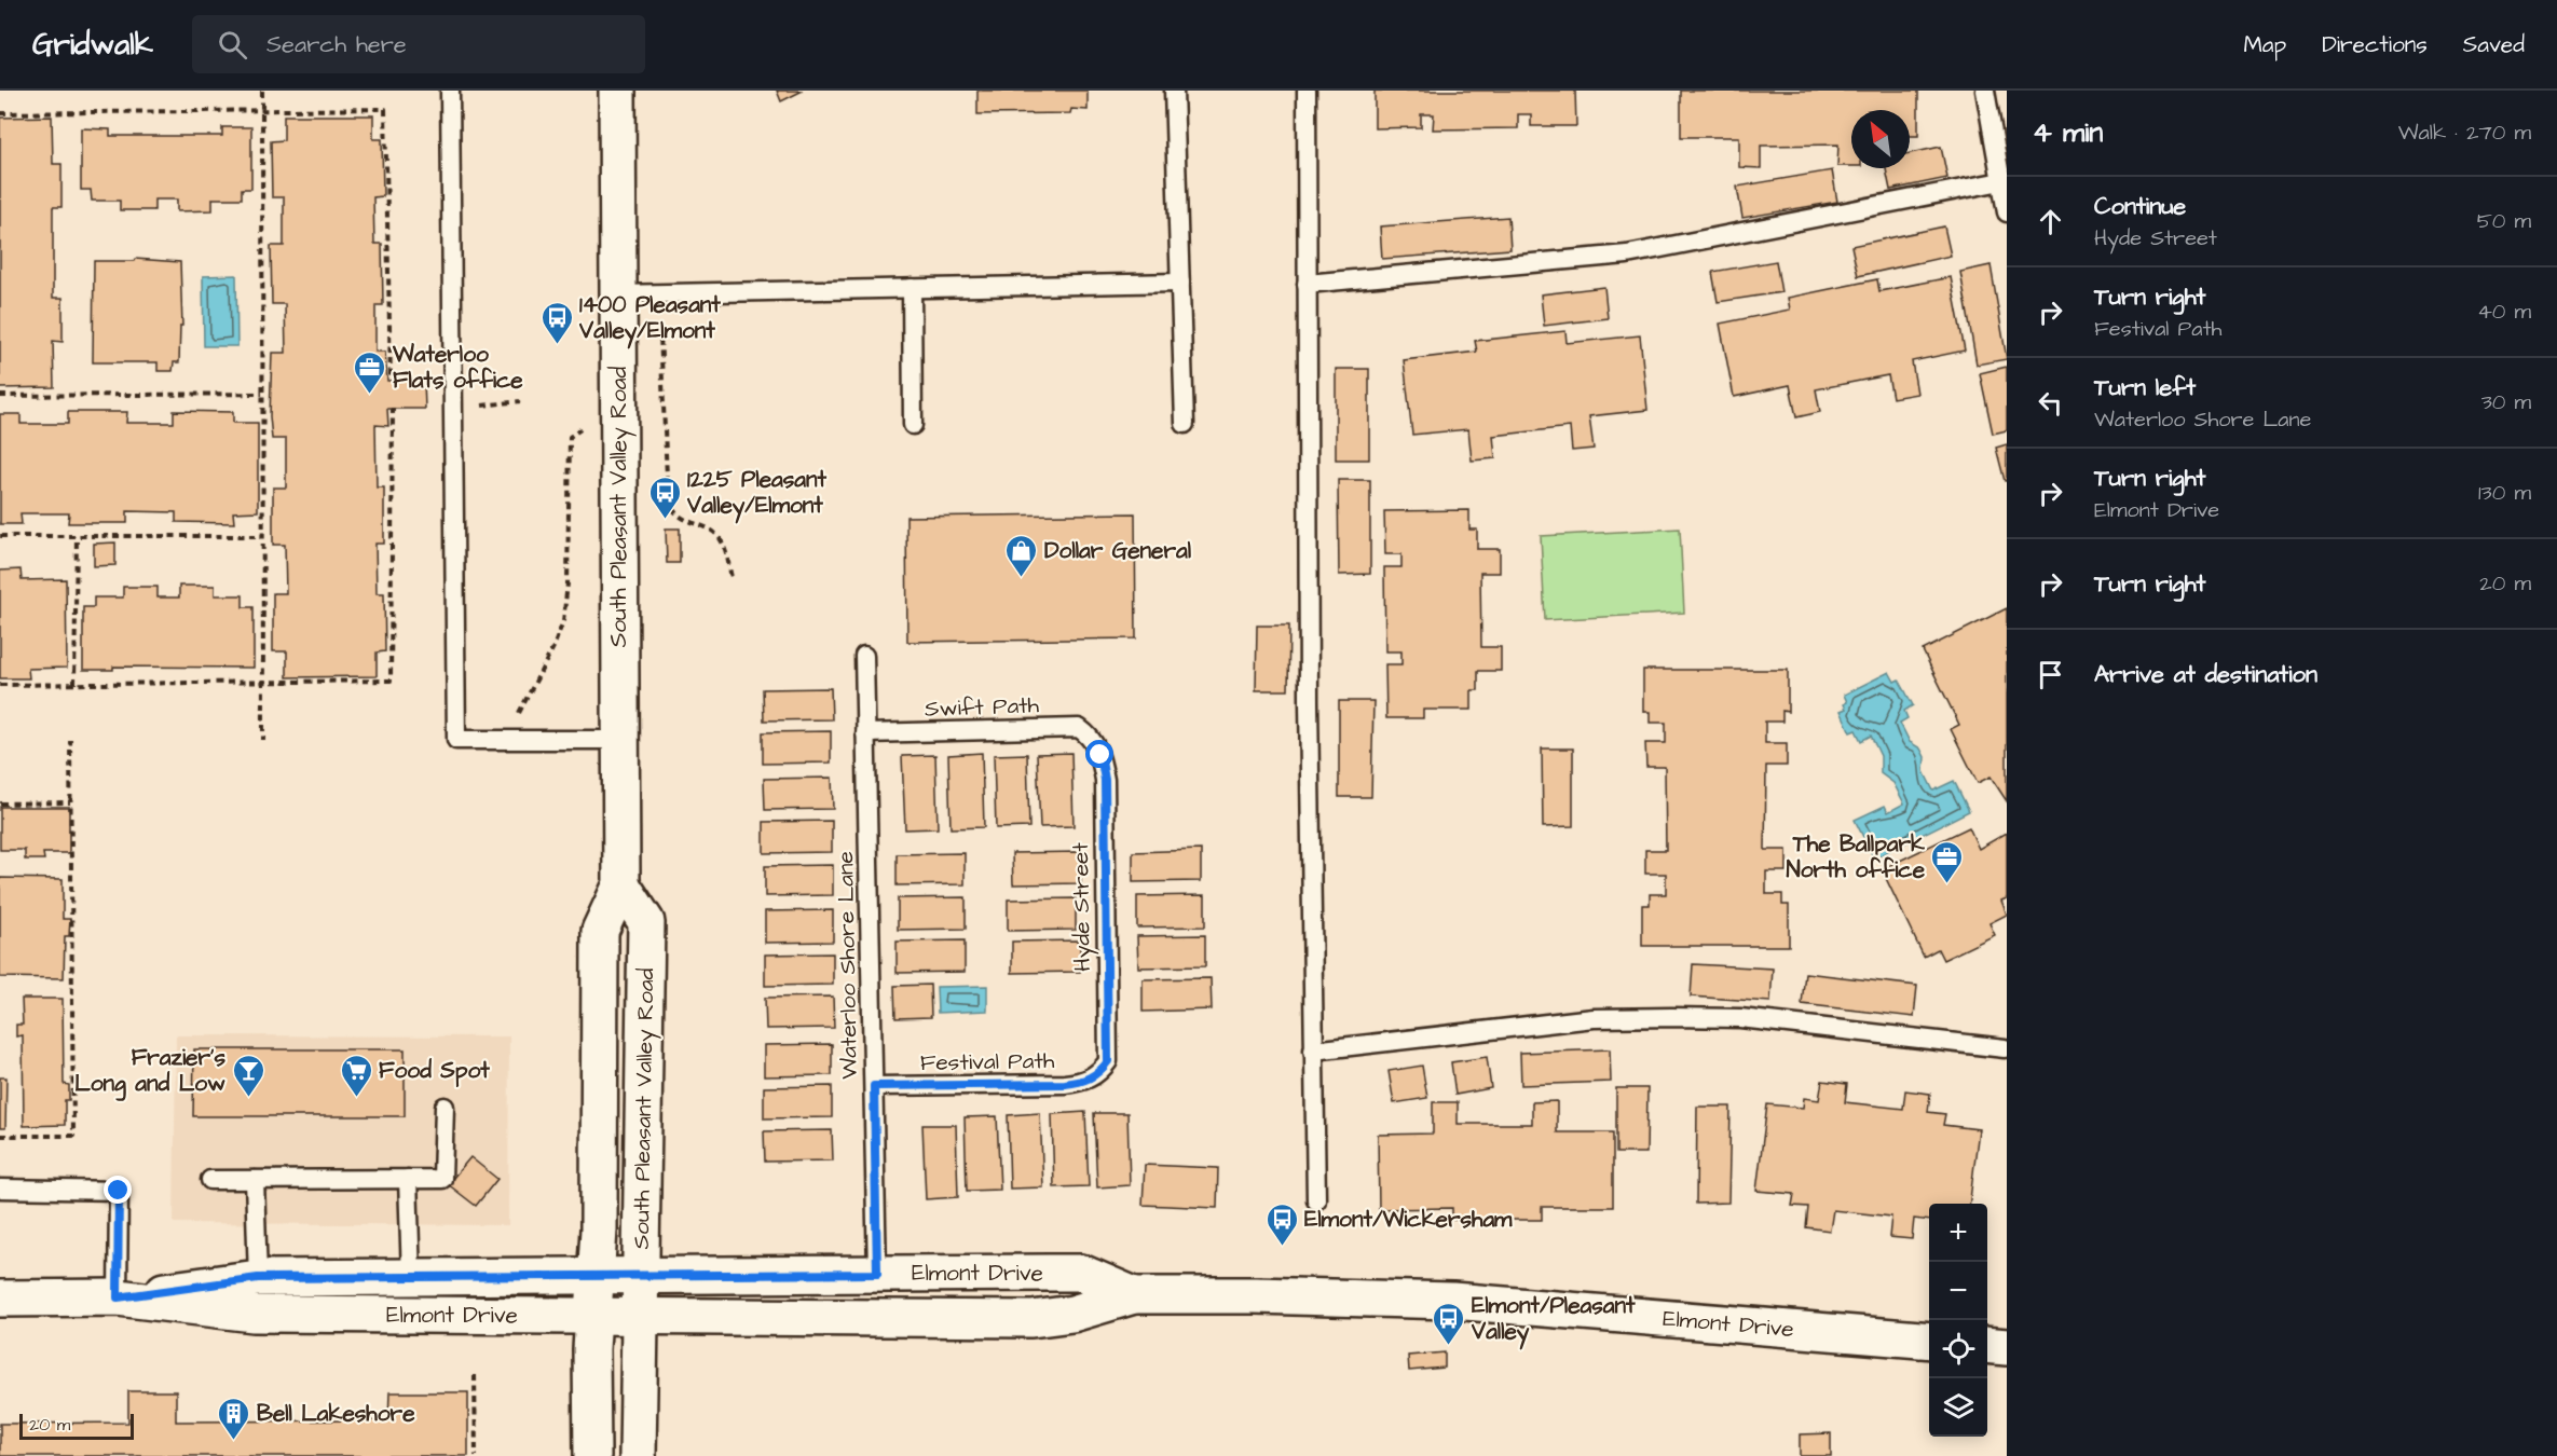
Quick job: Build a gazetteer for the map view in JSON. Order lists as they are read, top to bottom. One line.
{"streets":{"street":["South Pleasant Valley Road","Elmont Drive"],"lane":["Swift Path","Hyde Street","Waterloo Shore Lane","Festival Path"]},"crossings":[["South Pleasant Valley Road","Elmont Drive"],["Swift Path","Hyde Street"],["Swift Path","Waterloo Shore Lane"],["Hyde Street","Festival Path"],["Waterloo Shore Lane","Festival Path"],["Waterloo Shore Lane","Elmont Drive"]],"places":{"bus stop":["1400 Pleasant Valley/Elmont","1225 Pleasant Valley/Elmont","Elmont/Wickersham","Elmont/Pleasant Valley"],"office":["Waterloo Flats office","The Ballpark North office"],"shop":["Dollar General"],"bar":["Frazier's Long and Low"],"supermarket":["Food Spot"],"building":["Bell Lakeshore"]},"scale_bar":"20 m","north":"top left","page":{"header":"Gridwalk","search":"Search here","nav":["Map","Directions","Saved"],"heading":["4 min","Walk · 270 m"],"list":[["Continue","Hyde Street","50 m"],["Turn right","Festival Path","40 m"],["Turn left","Waterloo Shore Lane","30 m"],["Turn right","Elmont Drive","130 m"],["Turn right","20 m"],"Arrive at destination"],"map_buttons":["+","−"],"scale":"20 m"}}
